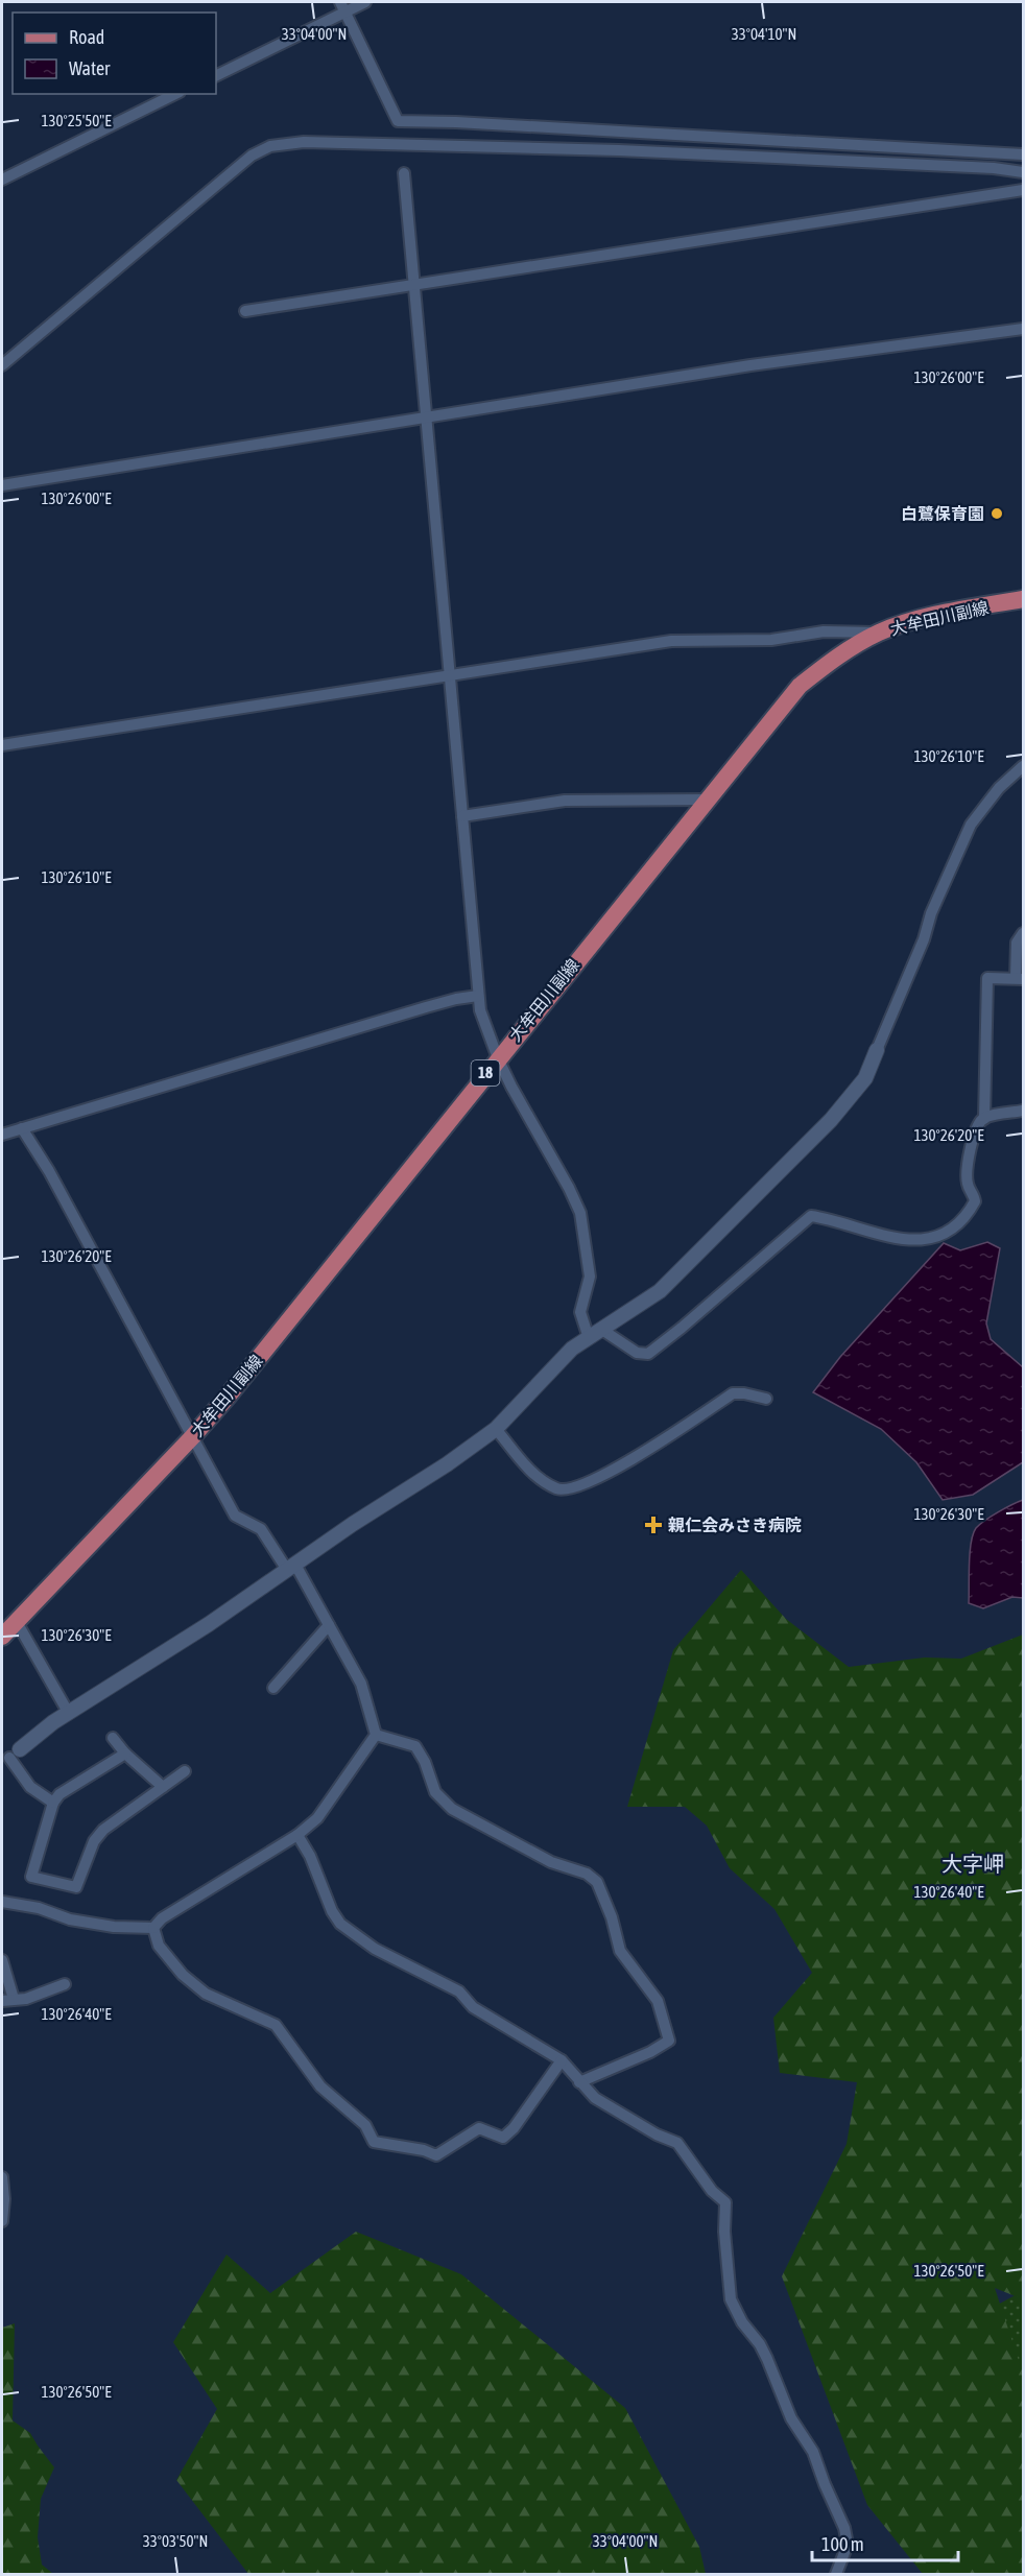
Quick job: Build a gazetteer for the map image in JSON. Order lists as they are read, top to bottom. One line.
{"streets":{"main road":["大牟田川副線","18"]},"districts":["大字岬"],"places":{"other":["白鷺保育園"],"health":["親仁会みさき病院"]},"legend":["Road","Water"],"scale_bar":"100 m","coordinates":["33°04'00\"N","33°04'10\"N","130°25'50\"E","130°26'00\"E","130°26'10\"E","130°26'20\"E","130°26'30\"E","130°26'40\"E","130°26'50\"E","33°03'50\"N"]}
